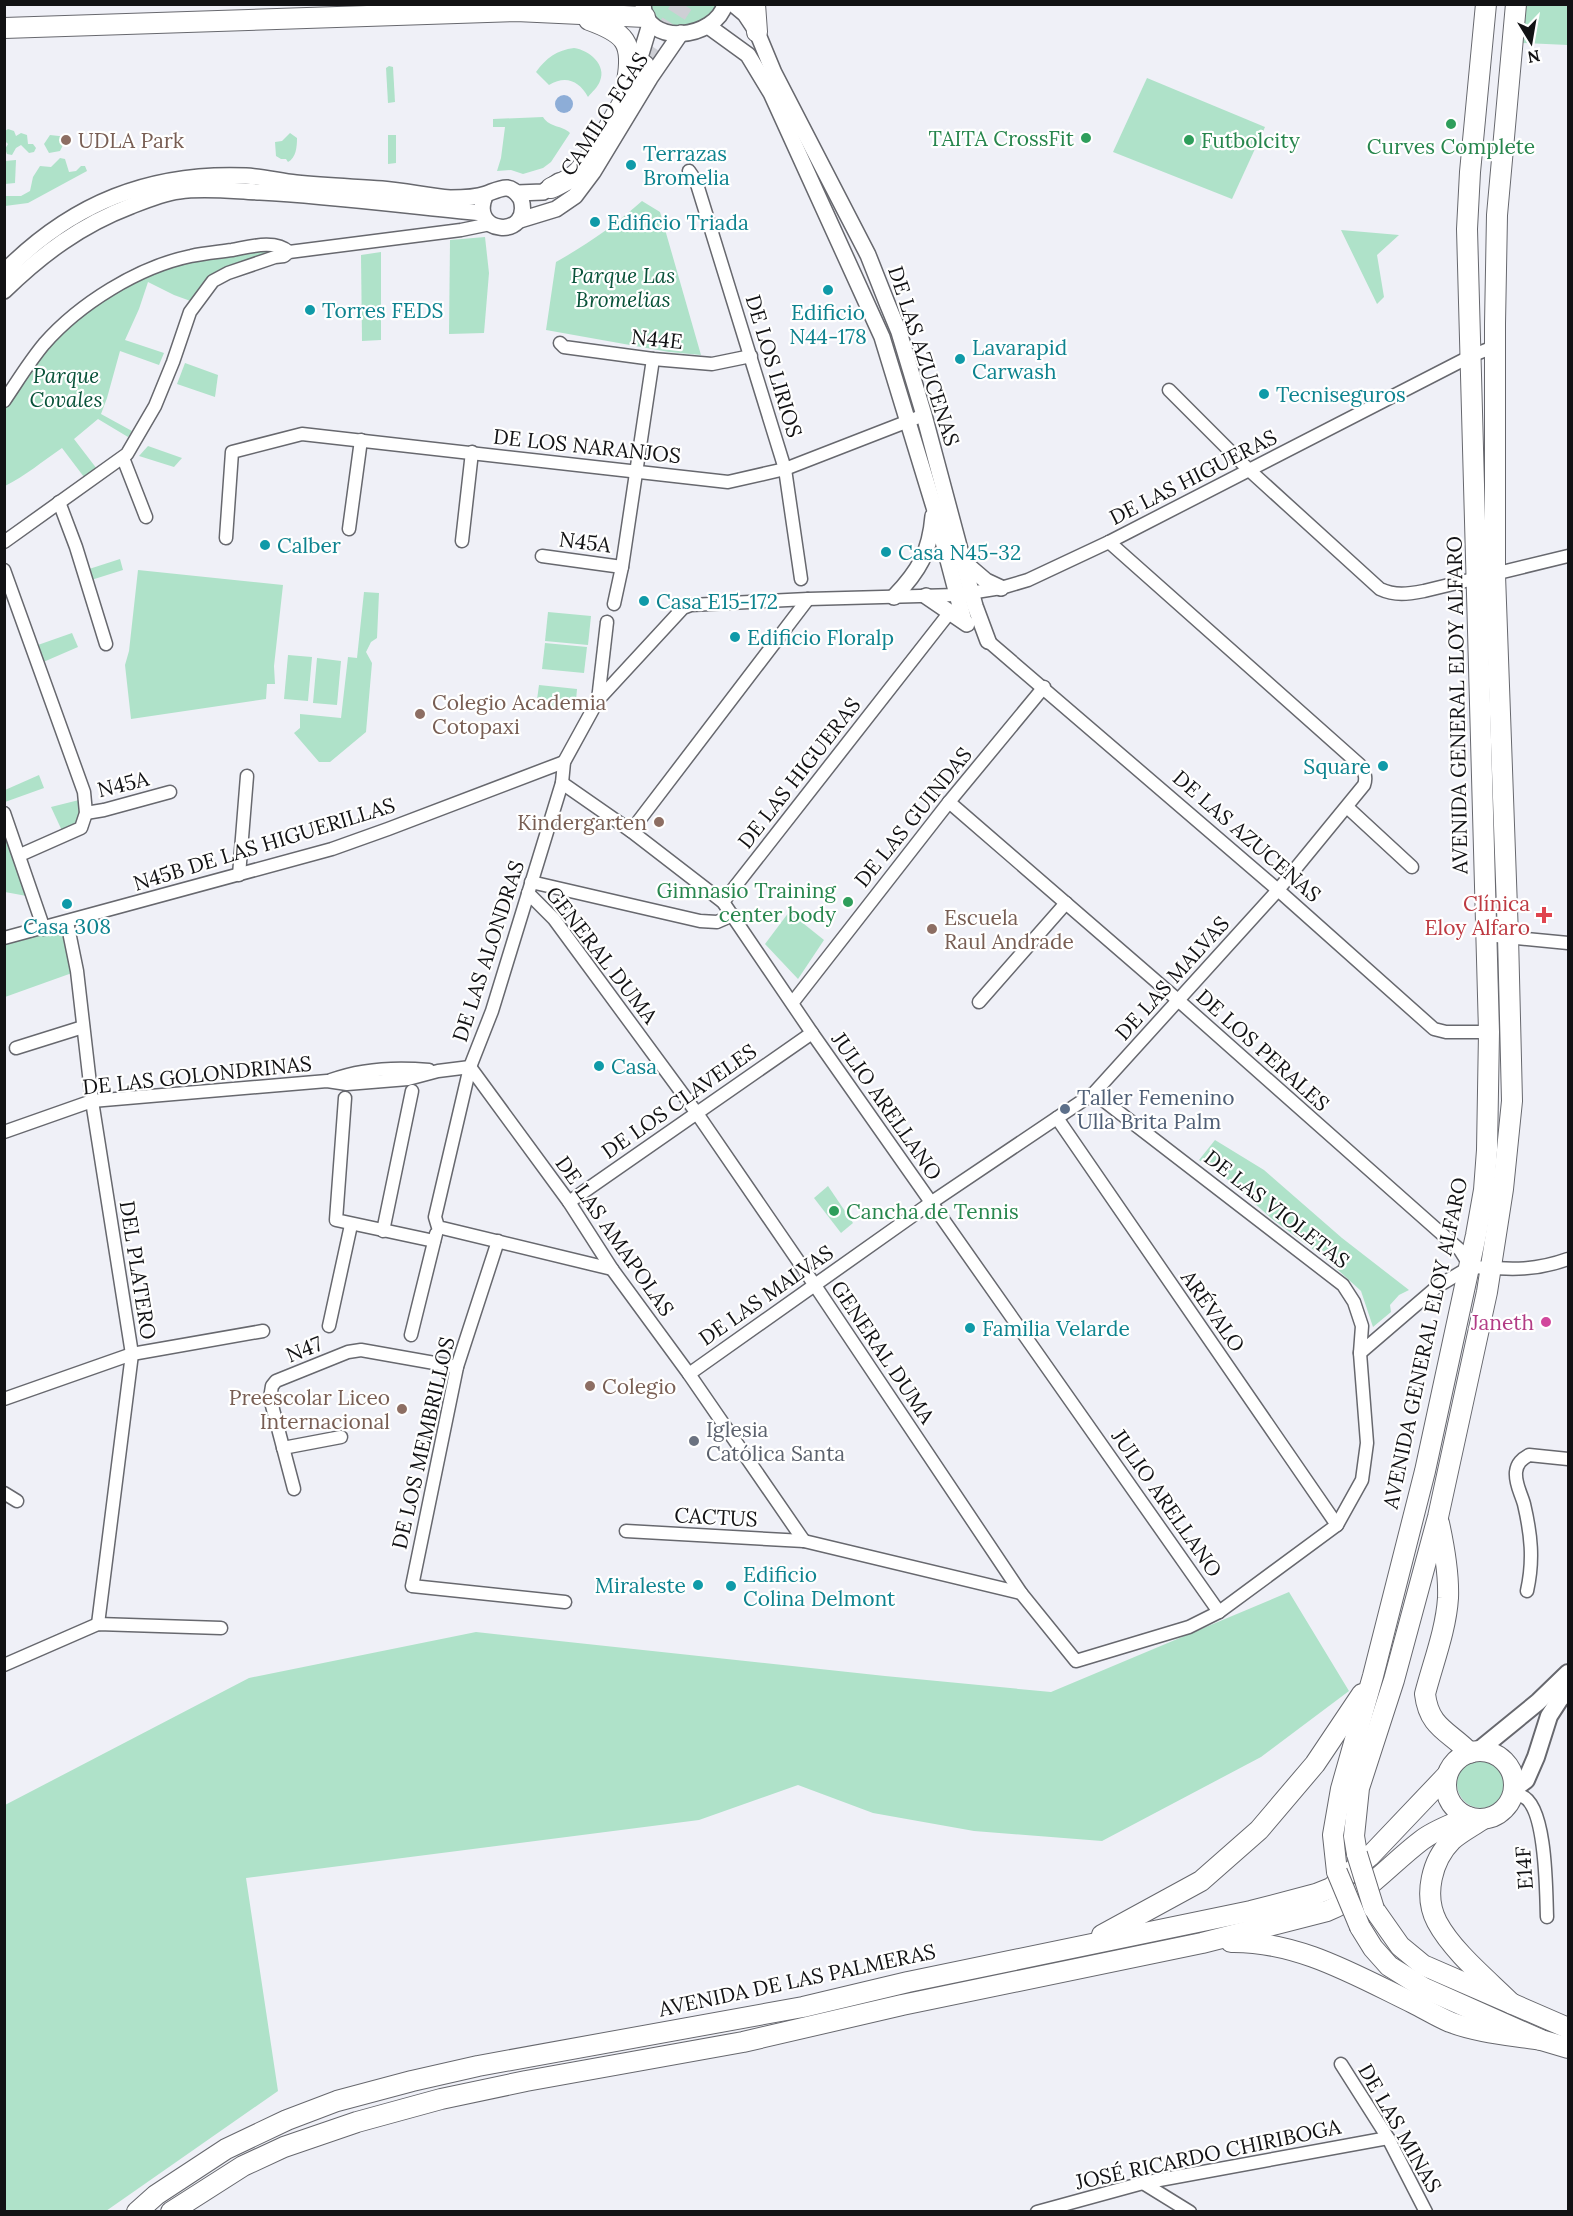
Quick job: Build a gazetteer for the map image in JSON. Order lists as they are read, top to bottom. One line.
{"streets":{"main road":["AVENIDA GENERAL ELOY ALFARO","AVENIDA DE LAS PALMERAS"],"street":["CAMILO EGAS","N44E","DE LAS AZUCENAS","DE LOS LIRIOS","DE LOS NARANJOS","DE LAS HIGUERAS","N45A","DE LAS GUINDAS","N45B DE LAS HIGUERILLAS","DE LAS ALONDRAS","GENERAL DUMA","DE LAS MALVAS","DE LOS PERALES","DE LAS GOLONDRINAS","DE LOS CLAVELES","JULIO ARELLANO","DE LAS VIOLETAS","DE LAS AMAPOLAS","DEL PLATERO","ARÉVALO","N47","DE LOS MEMBRILLOS","CACTUS","E14F","DE LAS MINAS","JOSÉ RICARDO CHIRIBOGA"]},"crossings":[["N44E","DE LOS LIRIOS"],["DE LAS AZUCENAS","DE LOS NARANJOS"],["DE LAS AZUCENAS","DE LAS HIGUERAS"],["DE LAS AZUCENAS","AVENIDA GENERAL ELOY ALFARO"],["DE LAS AZUCENAS","DE LAS GUINDAS"],["DE LAS AZUCENAS","DE LAS MALVAS"],["DE LOS LIRIOS","DE LOS NARANJOS"],["DE LAS HIGUERAS","AVENIDA GENERAL ELOY ALFARO"],["DE LAS HIGUERAS","DE LAS ALONDRAS"],["DE LAS HIGUERAS","DE LAS MALVAS"],["DE LAS HIGUERAS","JULIO ARELLANO"],["AVENIDA GENERAL ELOY ALFARO","DE LOS PERALES"],["DE LAS GUINDAS","DE LOS PERALES"],["DE LAS GUINDAS","JULIO ARELLANO"],["N45B DE LAS HIGUERILLAS","DE LAS ALONDRAS"],["N45B DE LAS HIGUERILLAS","DEL PLATERO"],["DE LAS ALONDRAS","GENERAL DUMA"],["DE LAS ALONDRAS","DE LAS GOLONDRINAS"],["DE LAS ALONDRAS","JULIO ARELLANO"],["DE LAS ALONDRAS","DE LAS AMAPOLAS"],["GENERAL DUMA","DE LAS MALVAS"],["GENERAL DUMA","DE LOS CLAVELES"],["GENERAL DUMA","DE LAS VIOLETAS"],["DE LAS MALVAS","DE LOS PERALES"],["DE LAS MALVAS","JULIO ARELLANO"],["DE LAS MALVAS","DE LAS VIOLETAS"],["DE LAS MALVAS","DE LAS AMAPOLAS"],["DE LAS MALVAS","ARÉVALO"],["DE LAS GOLONDRINAS","DE LAS AMAPOLAS"],["DE LAS GOLONDRINAS","DEL PLATERO"],["DE LOS CLAVELES","JULIO ARELLANO"],["DE LOS CLAVELES","DE LAS AMAPOLAS"],["JULIO ARELLANO","DE LAS VIOLETAS"],["DE LAS VIOLETAS","ARÉVALO"],["DE LAS AMAPOLAS","CACTUS"],["N47","DE LOS MEMBRILLOS"],["E14F","AVENIDA DE LAS PALMERAS"],["DE LAS MINAS","JOSÉ RICARDO CHIRIBOGA"]],"parks":["Parque Las Bromelias","Parque Covales"],"places":{"other":["Curves Complete","TAITA CrossFit","UDLA Park","Futbolcity","Terrazas Bromelia","Edificio Triada","Edificio N44-178","Torres FEDS","Lavarapid Carwash","Tecniseguros","Calber","Casa N45-32","Casa E15-172","Edificio Floralp","Colegio Academia Cotopaxi","Square","Kindergarten","Gimnasio Training center body","Casa 308","Escuela Raul Andrade","Casa","Taller Femenino Ulla Brita Palm","Cancha de Tennis","Janeth","Familia Velarde","Colegio","Preescolar Liceo Internacional","Iglesia Católica Santa","Miraleste","Edificio Colina Delmont"],"health":["Clínica Eloy Alfaro"]},"north":"bottom"}
